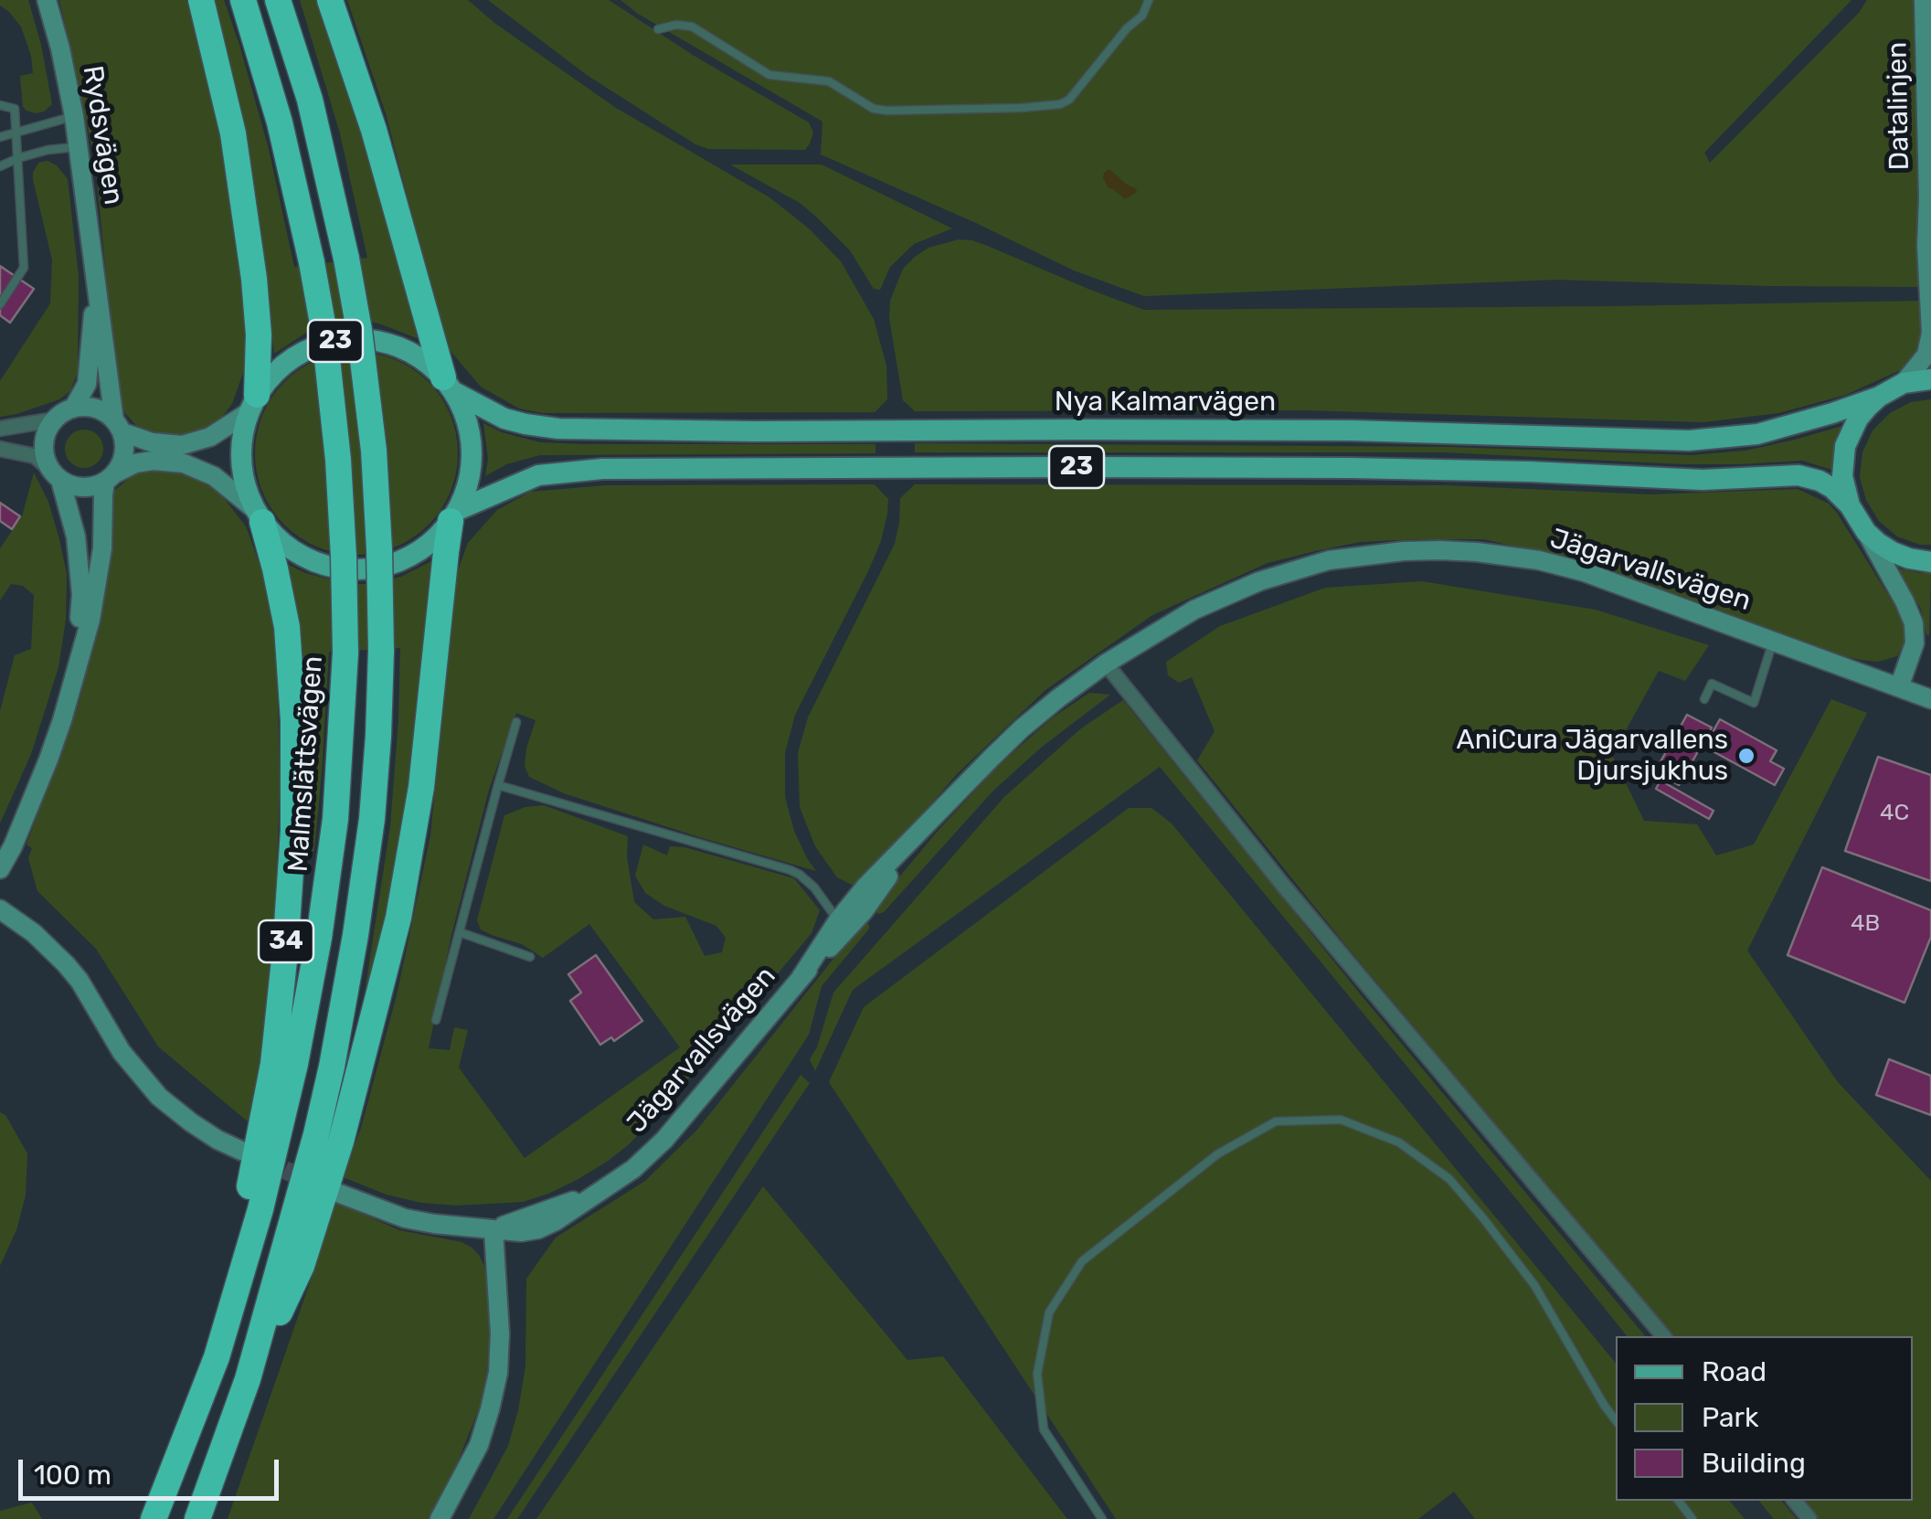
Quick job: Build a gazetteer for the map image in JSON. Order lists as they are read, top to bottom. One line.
{"streets":{"highway":["Malmslättsvägen","34"],"main road":["23","Nya Kalmarvägen"],"street":["Datalinjen","Rydsvägen","Jägarvallsvägen"]},"crossings":[["Datalinjen","23"],["23","Nya Kalmarvägen"],["23","34"],["Nya Kalmarvägen","34"],["Malmslättsvägen","34"]],"places":["AniCura Jägarvallens Djursjukhus"],"house_numbers":["4C","4B"],"legend":["Road","Park","Building"],"scale_bar":"100 m"}
